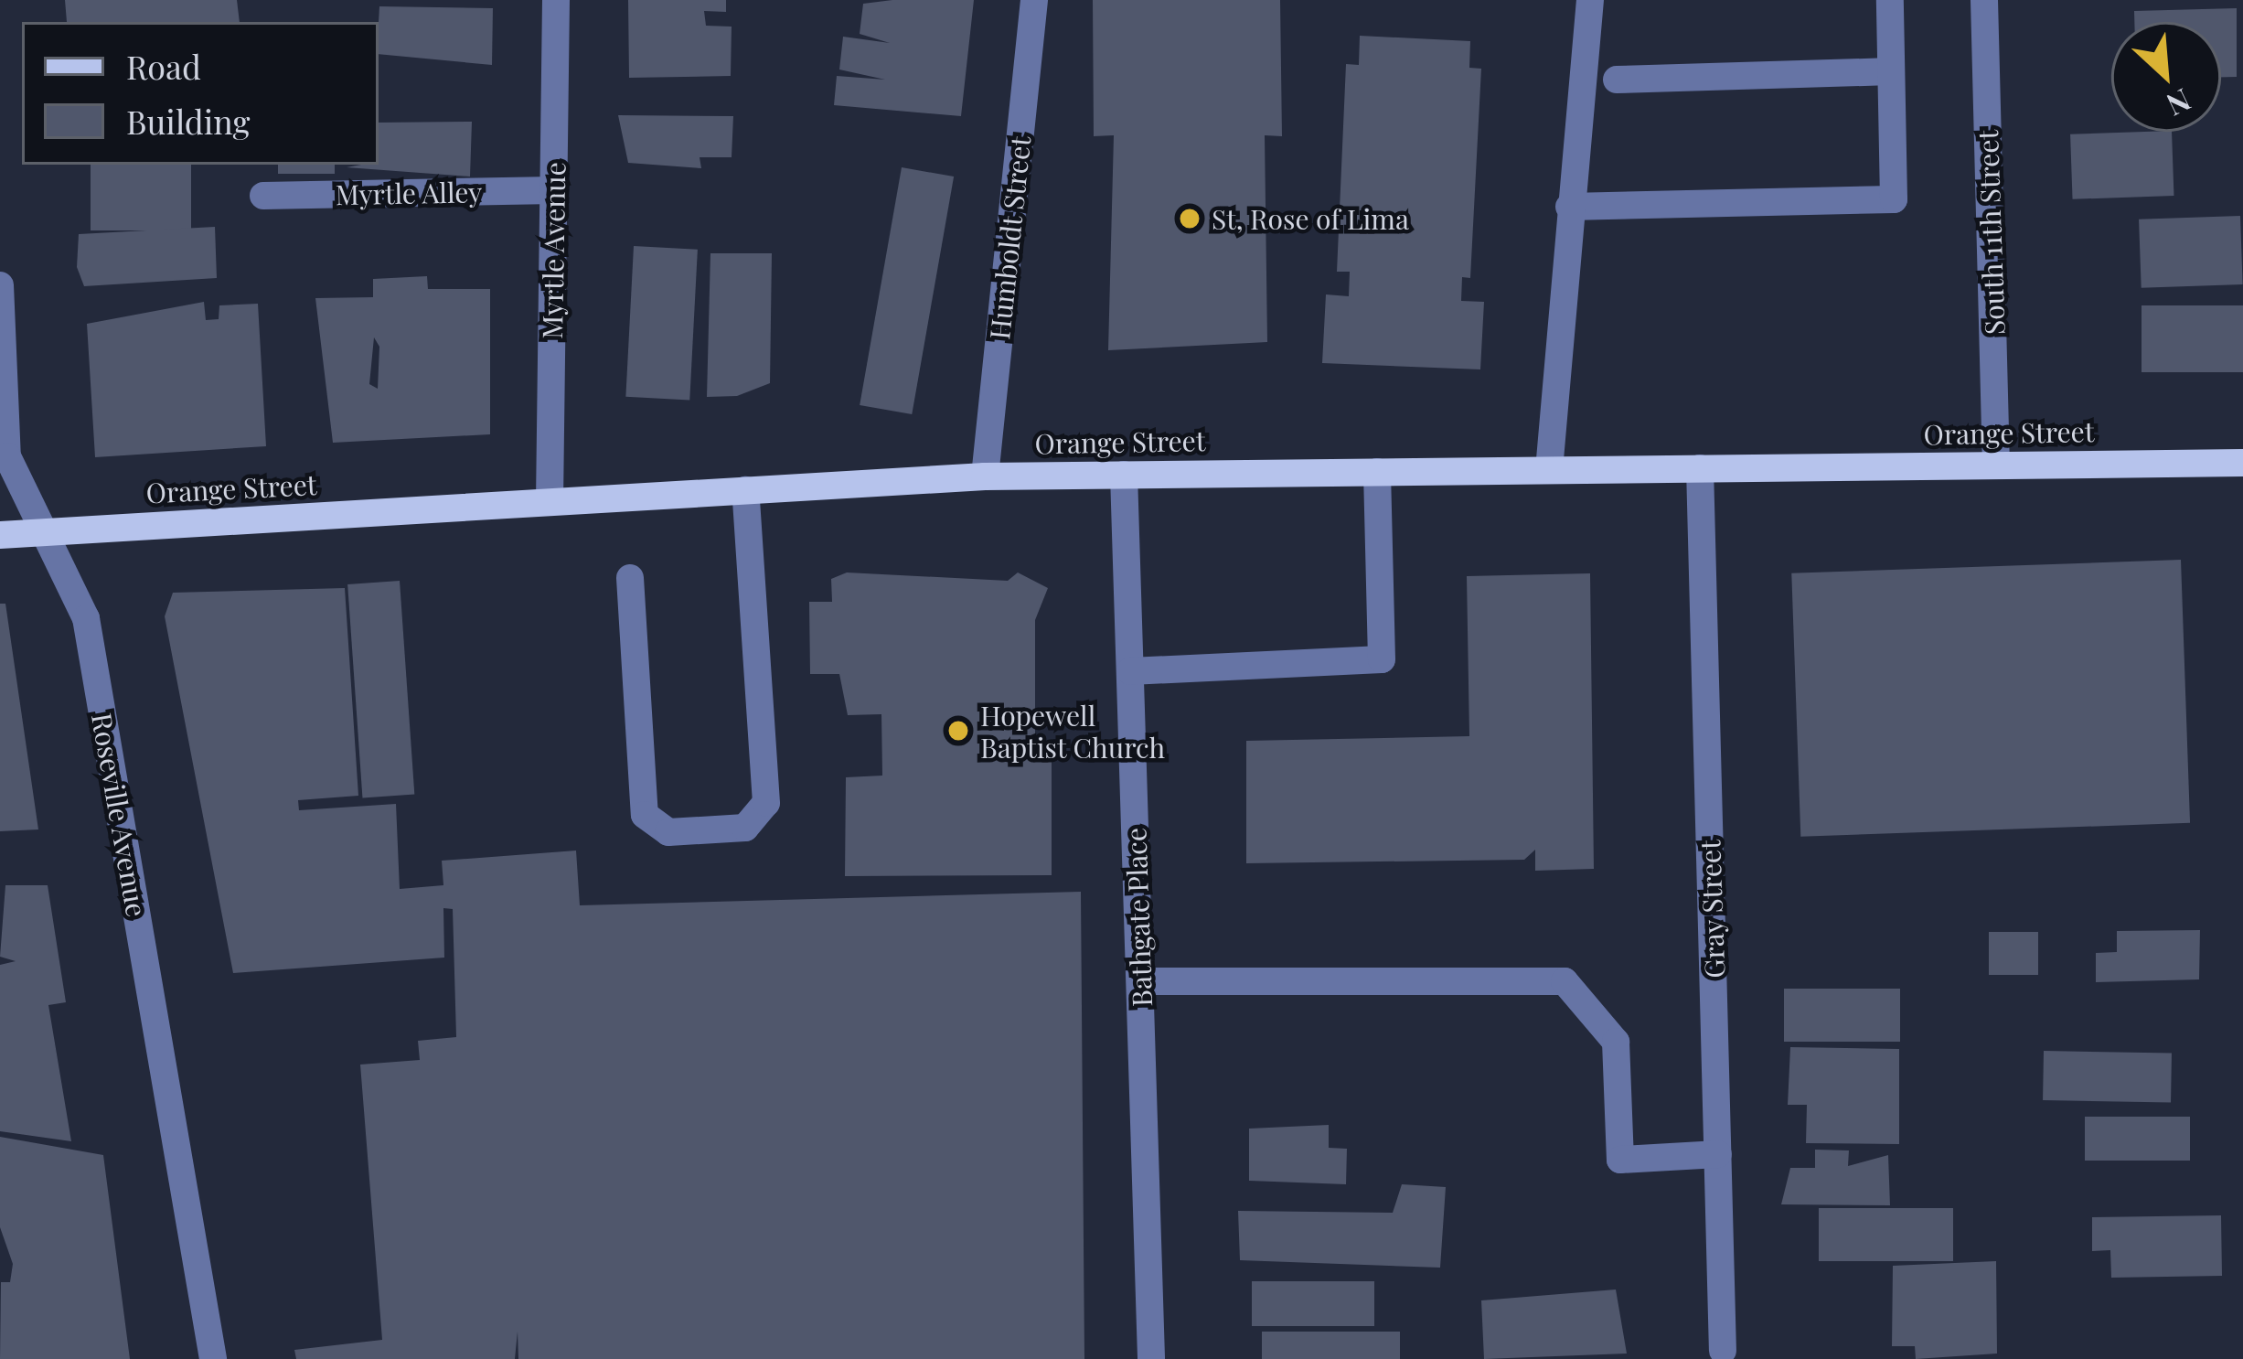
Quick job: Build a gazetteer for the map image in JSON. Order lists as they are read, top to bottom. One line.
{"streets":{"main road":["Orange Street"],"street":["Myrtle Alley","South 11th Street","Humboldt Street","Myrtle Avenue","Roseville Avenue","Gray Street","Bathgate Place"]},"crossings":[["Myrtle Alley","Myrtle Avenue"],["South 11th Street","Orange Street"],["Humboldt Street","Orange Street"],["Myrtle Avenue","Orange Street"],["Orange Street","Roseville Avenue"],["Orange Street","Gray Street"],["Orange Street","Bathgate Place"]],"places":["St, Rose of Lima","Hopewell Baptist Church"],"legend":["Road","Building"],"north":"bottom right"}
